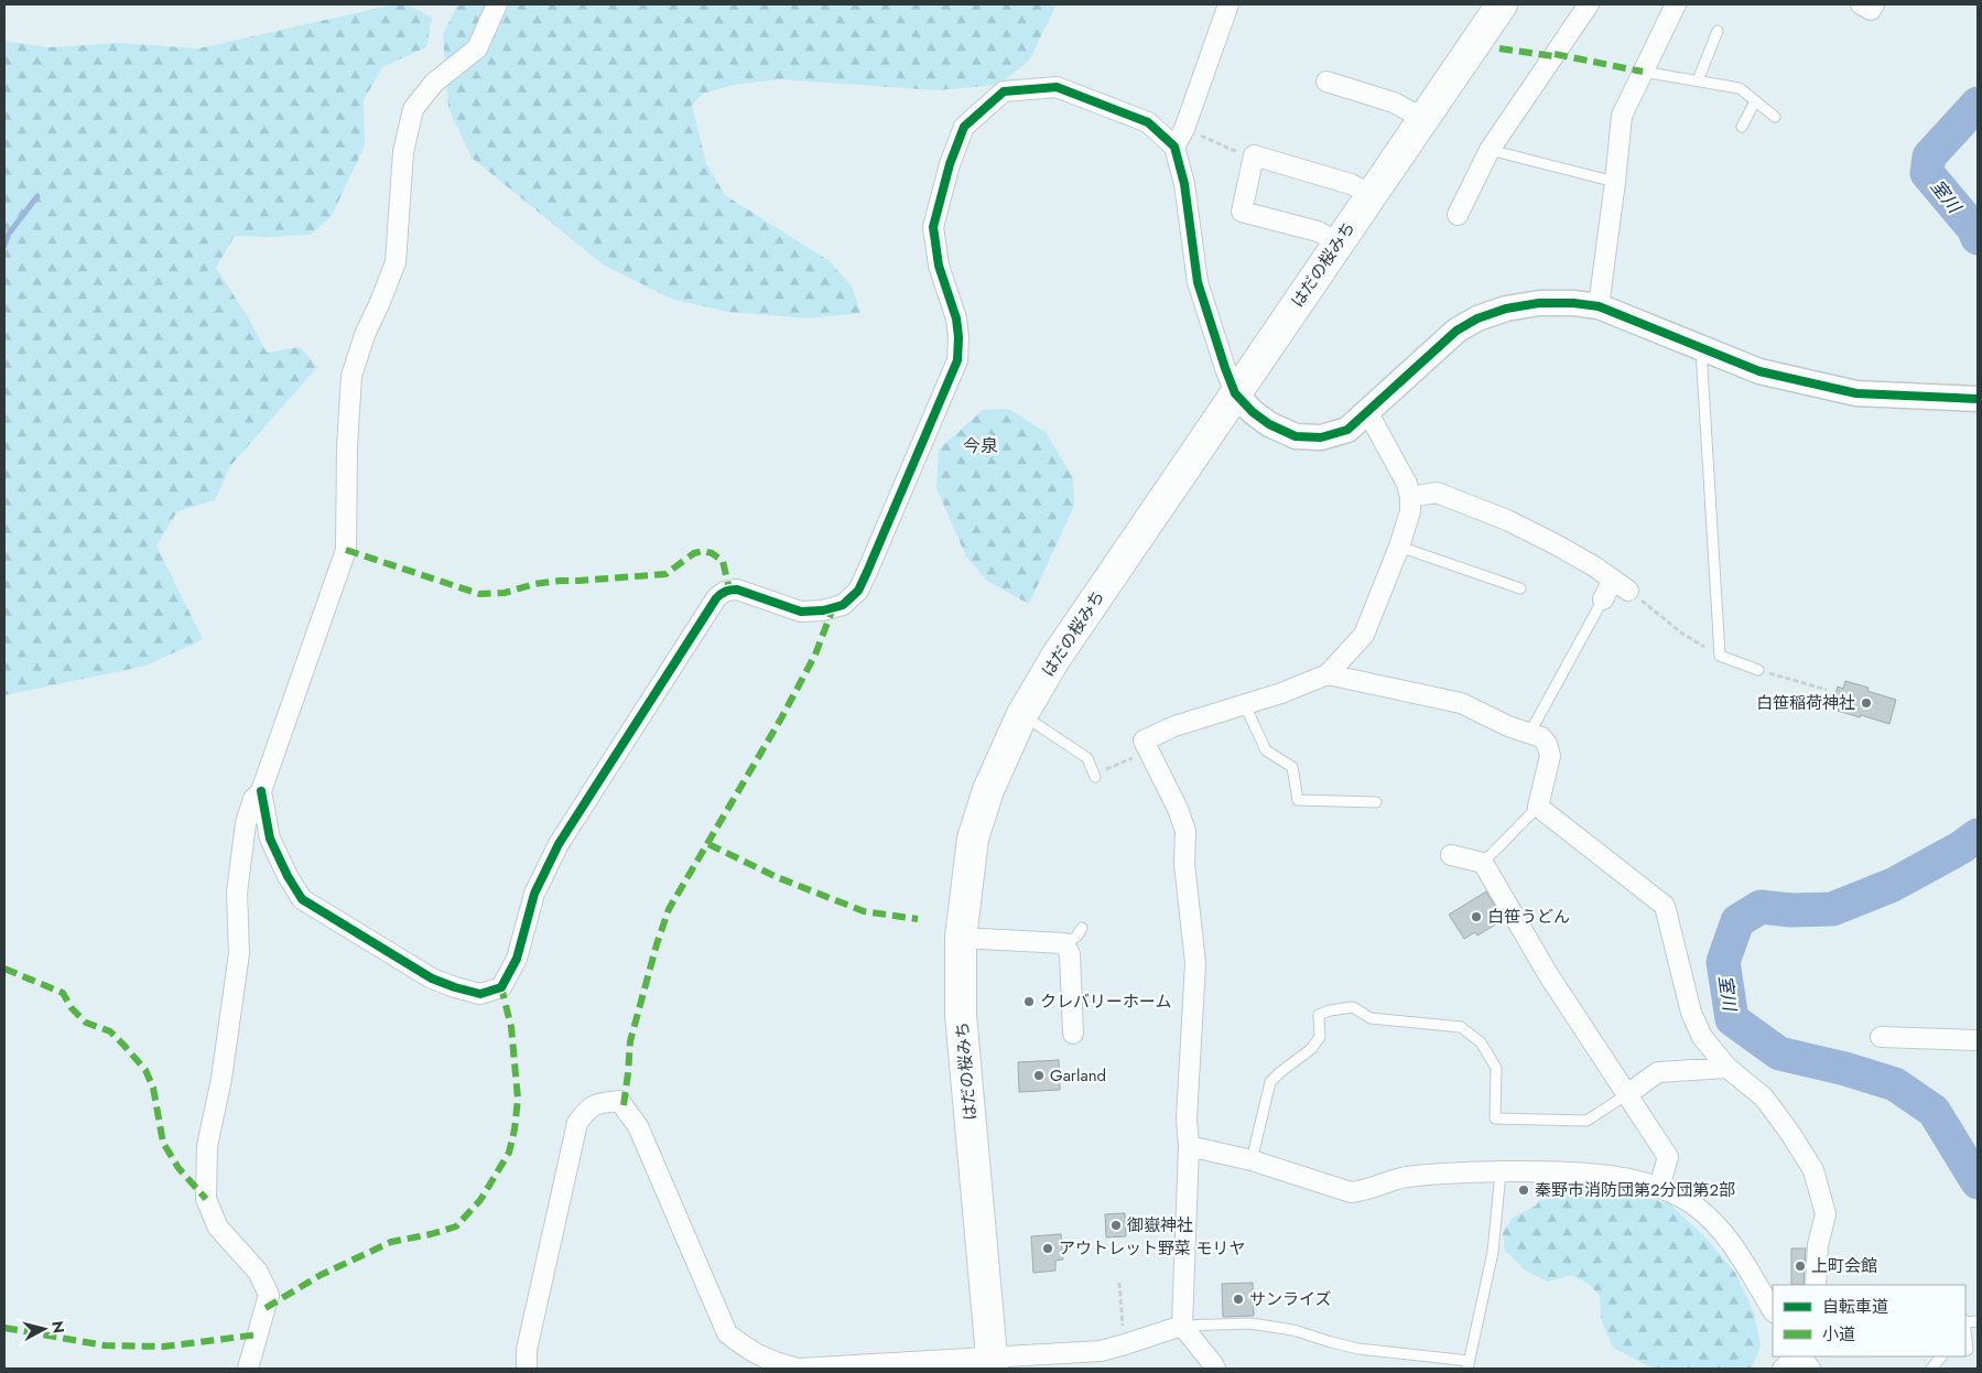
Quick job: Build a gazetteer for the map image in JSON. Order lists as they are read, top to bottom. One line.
{"streets":{"main road":["はだの桜みち"]},"districts":["今泉"],"water":["室川"],"places":["白笹稲荷神社","白笹うどん","クレバリーホーム","Garland","秦野市消防団第2分団第2部","御嶽神社","アウトレット野菜 モリヤ","上町会館","サンライズ"],"legend":["自転車道","小道"],"north":"right"}
